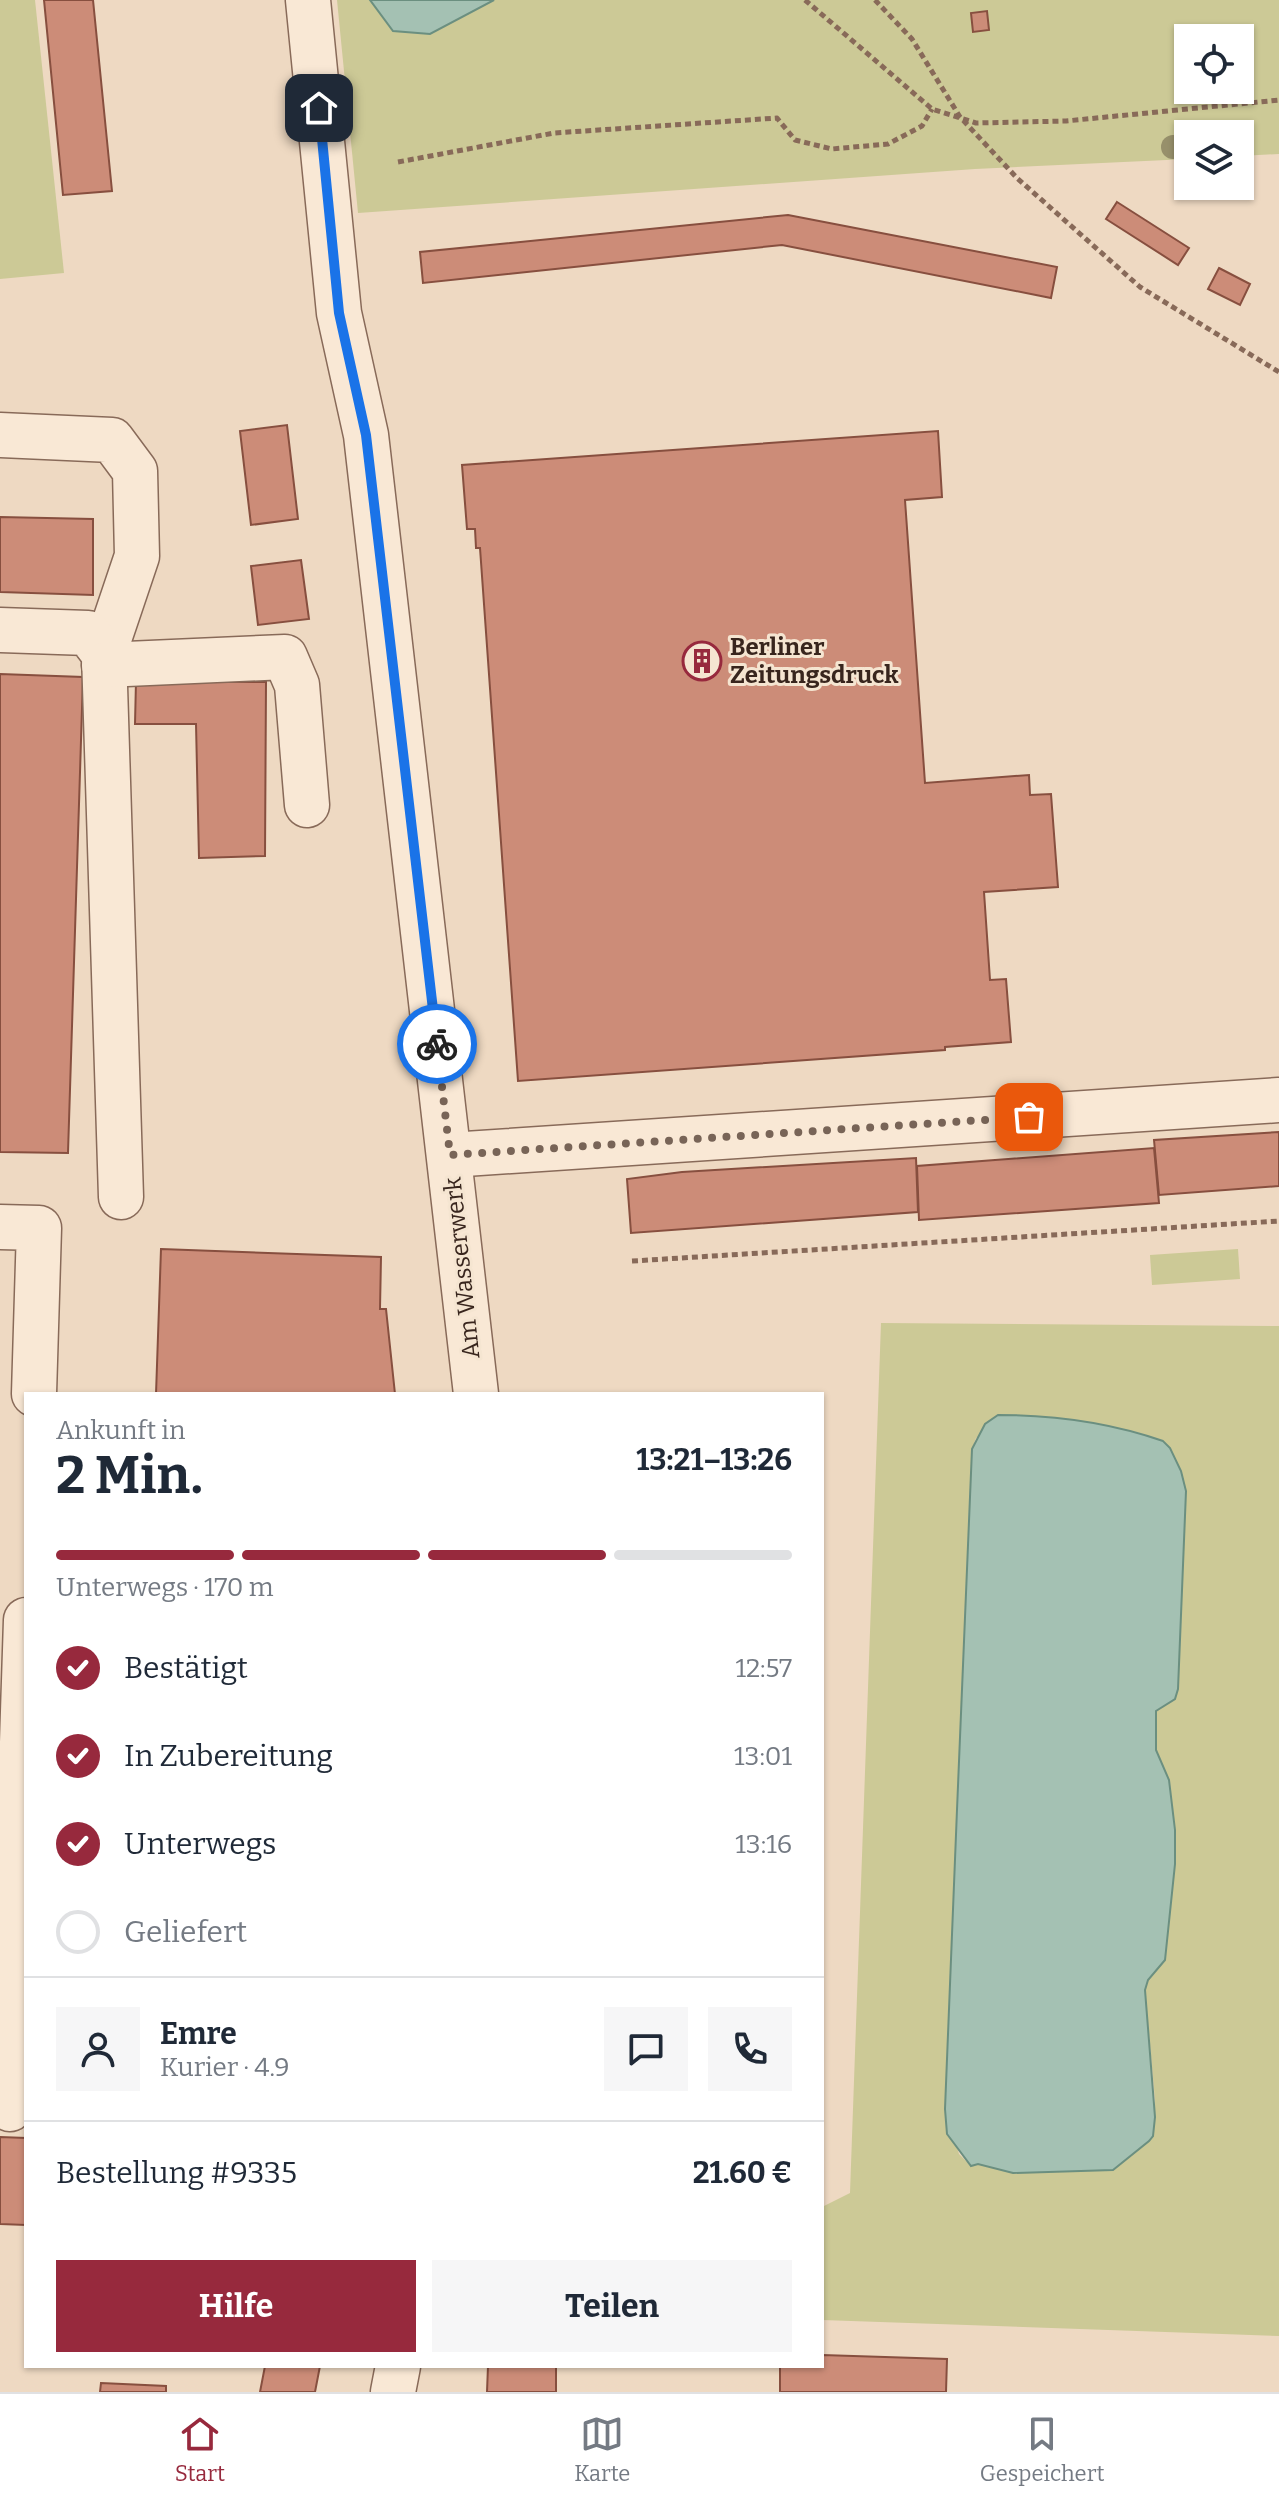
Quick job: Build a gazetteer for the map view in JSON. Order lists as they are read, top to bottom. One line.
{"streets":{"street":["Am Wasserwerk"]},"places":{"building":["Berliner Zeitungsdruck"]},"page":{"heading":["2 Min.","Ankunft in","13:21–13:26"],"panel":["Emre","Kurier · 4.9","Bestellung #9335","21.60 €"],"bar":"Unterwegs · 170 m","list":[["Bestätigt","12:57"],["In Zubereitung","13:01"],["Unterwegs","13:16"],"Geliefert"],"buttons":["Hilfe","Teilen"],"tabs":["Start","Karte","Gespeichert"]}}
